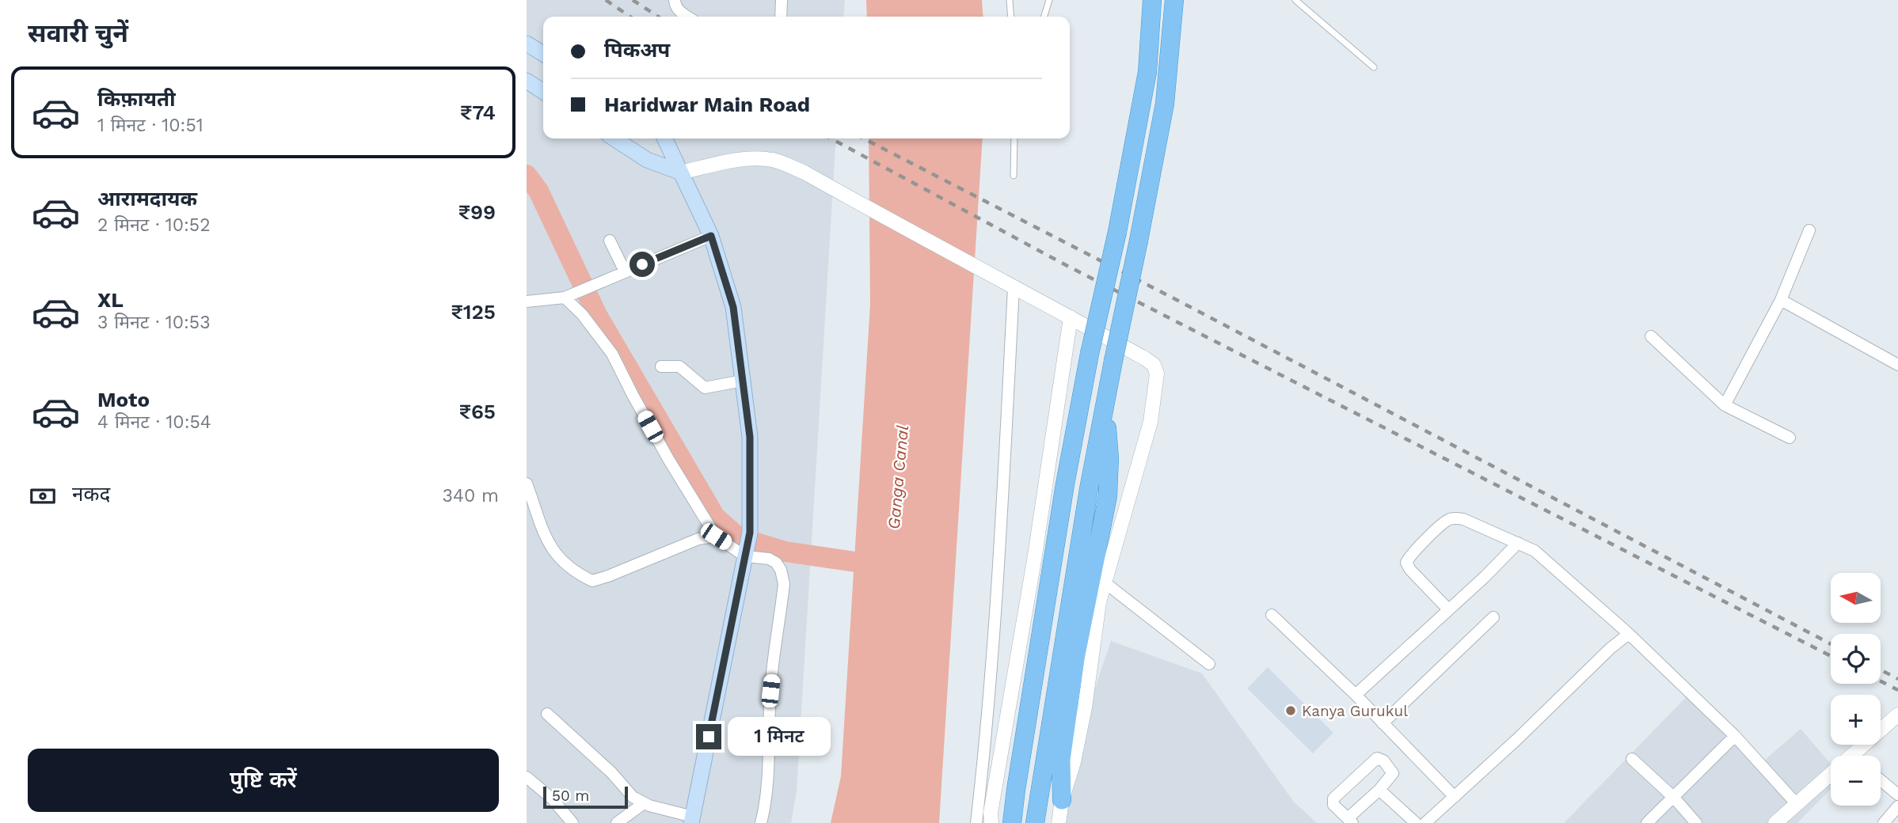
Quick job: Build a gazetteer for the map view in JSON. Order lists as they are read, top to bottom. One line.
{"water":["Ganga Canal"],"places":["Kanya Gurukul"],"scale_bar":"50 m","north":"left","page":{"heading":"सवारी चुनें","banner":["पिकअप","Haridwar Main Road"],"list":[{"name":"किफ़ायती","note":"1 मिनट · 10:51","value":"₹74"},{"name":"आरामदायक","note":"2 मिनट · 10:52","value":"₹99"},{"name":"XL","note":"3 मिनट · 10:53","value":"₹125"},{"name":"Moto","note":"4 मिनट · 10:54","value":"₹65"}],"pay":["नकद","340 m"],"map_buttons":["+","−"],"bubble":"1 मिनट","buttons":"पुष्टि करें","scale":"50 m"}}
